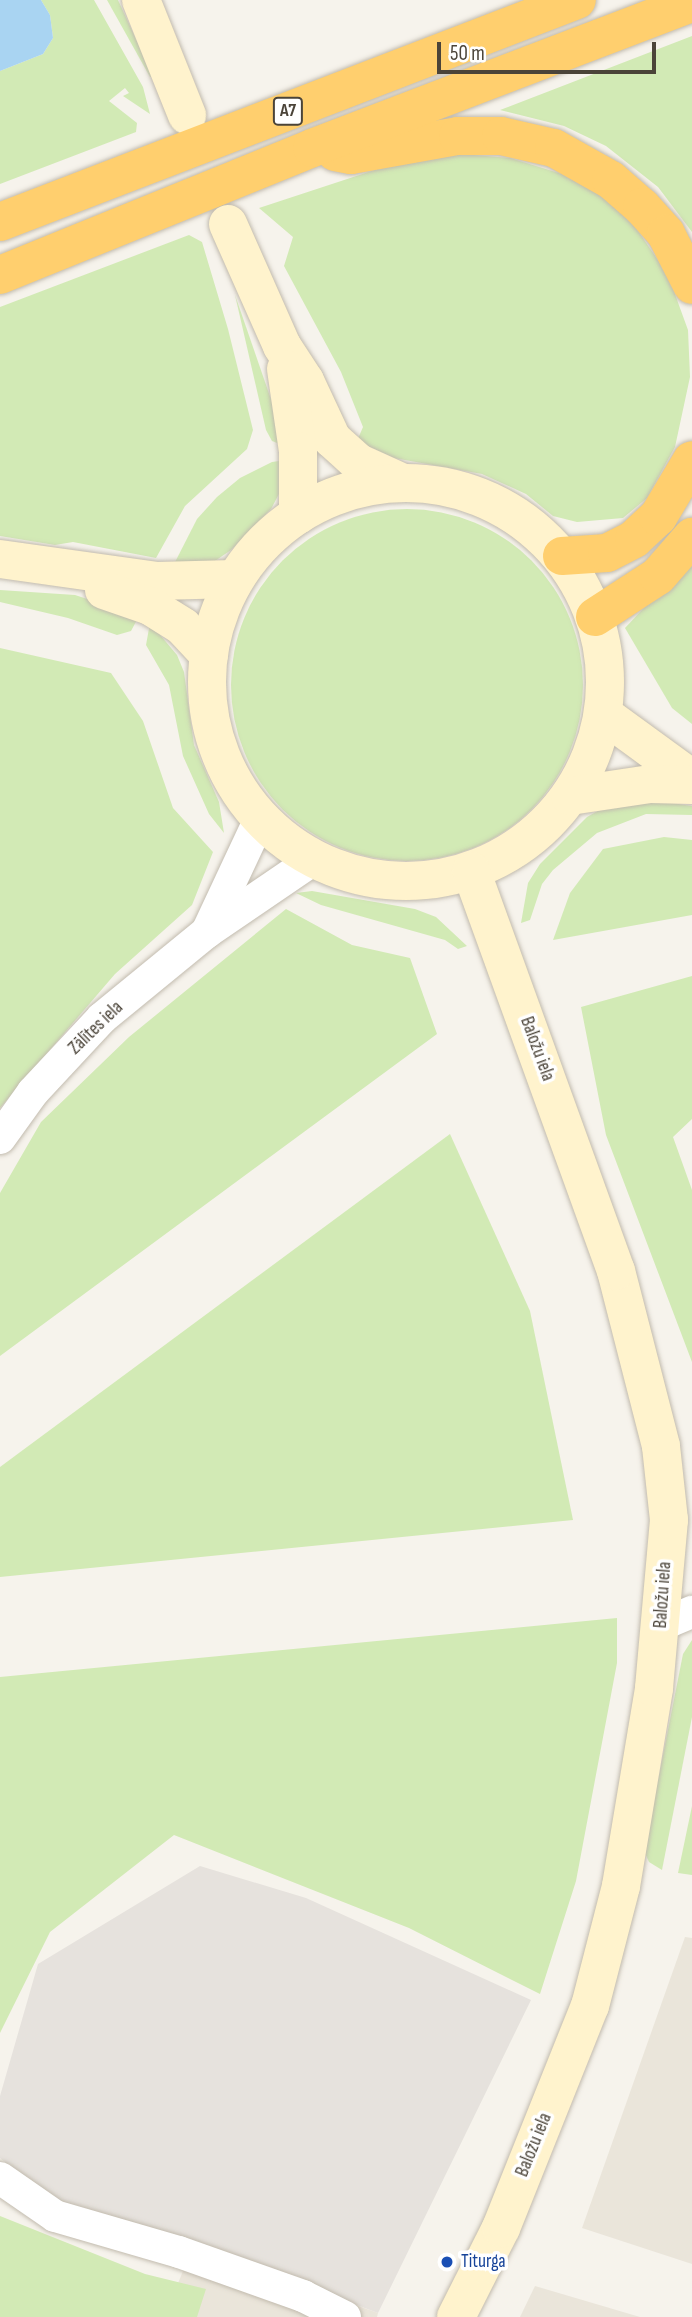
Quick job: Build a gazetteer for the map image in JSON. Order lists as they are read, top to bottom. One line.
{"streets":{"highway":["A7"],"main road":["Baložu iela"],"street":["Zālītes iela"]},"places":["Titurga"],"scale_bar":"50 m"}
